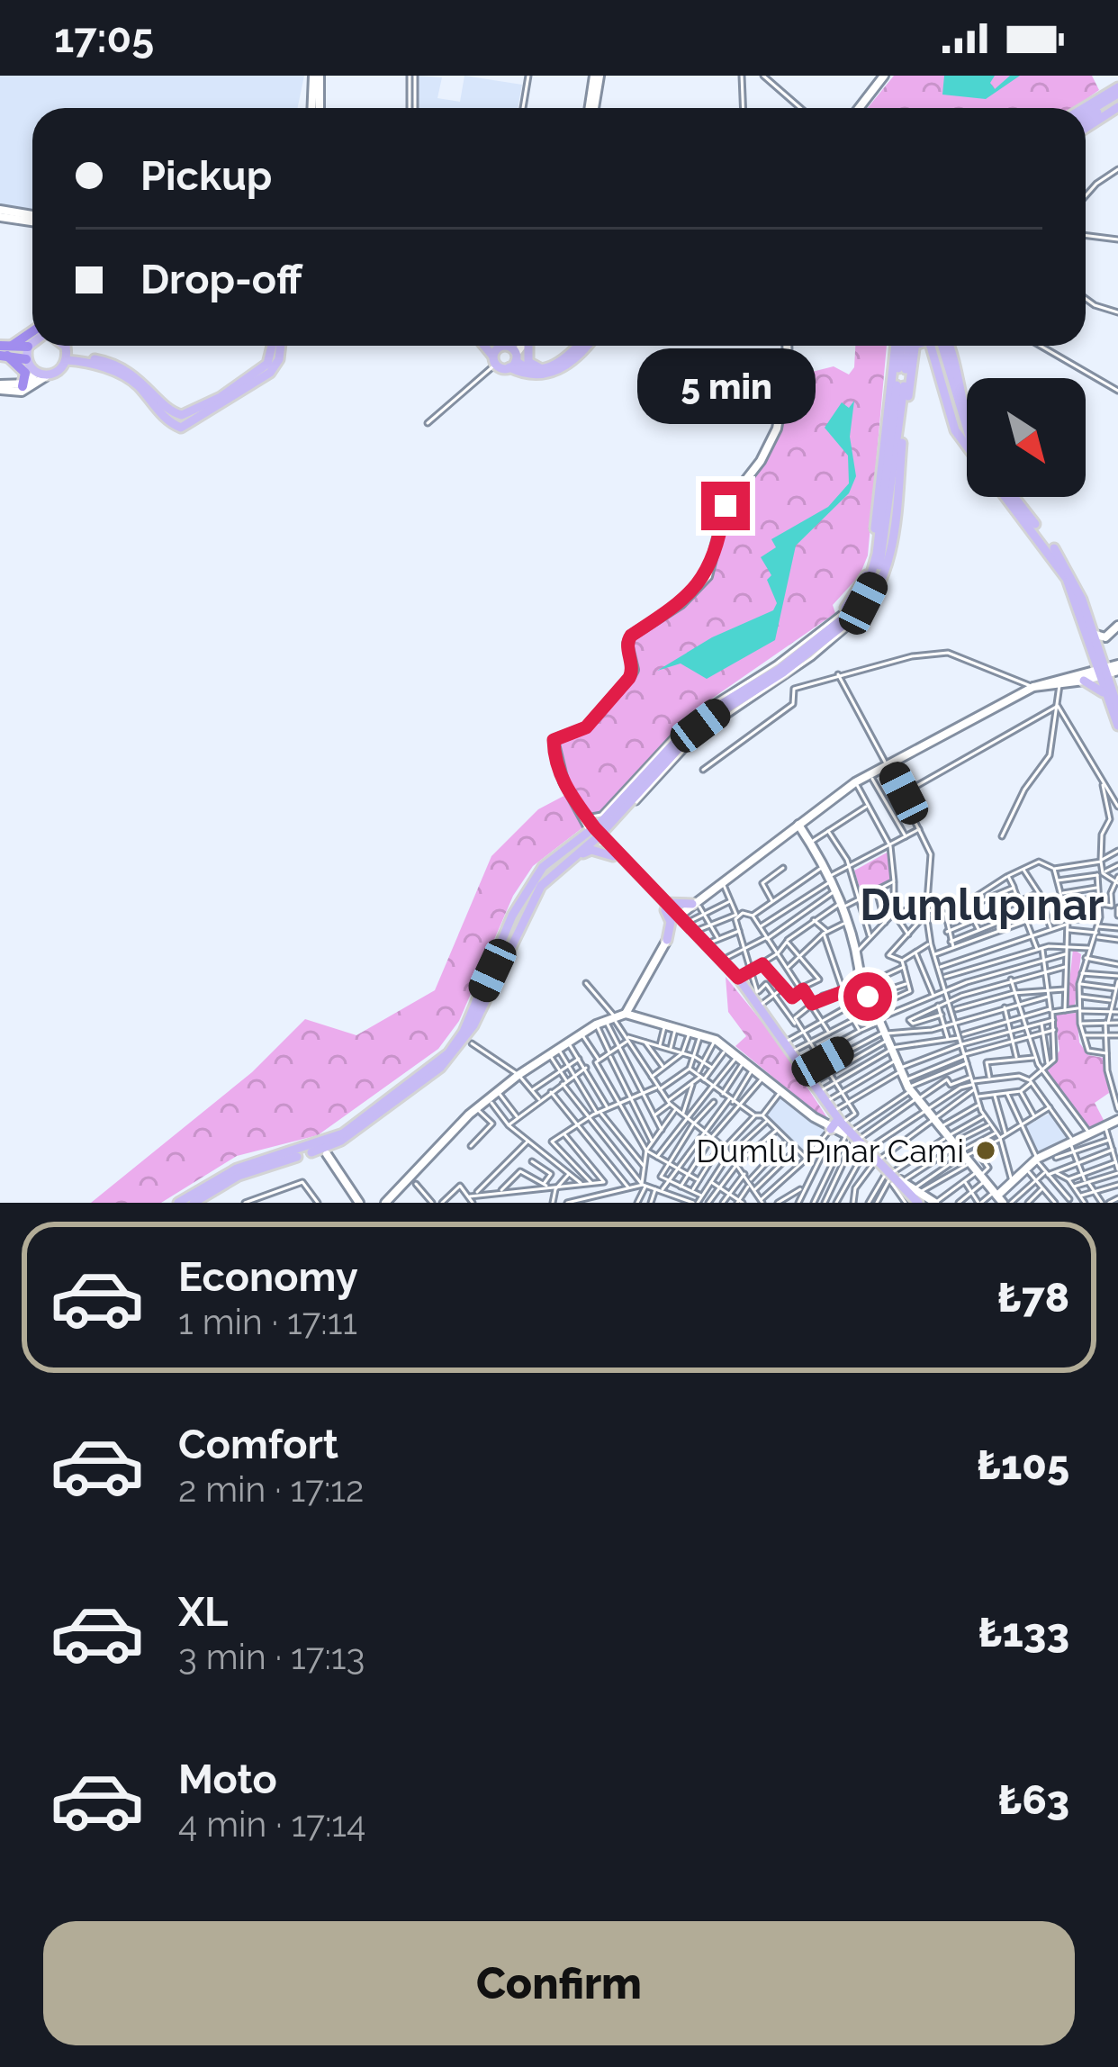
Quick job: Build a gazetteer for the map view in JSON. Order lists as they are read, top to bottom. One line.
{"districts":["Dumlupınar"],"places":["Dumlu Pınar Cami"],"north":"bottom right","page":{"status":"17:05","banner":["Pickup","Drop-off"],"bubble":"5 min","list":[{"name":"Economy","note":"1 min · 17:11","value":"₺78"},{"name":"Comfort","note":"2 min · 17:12","value":"₺105"},{"name":"XL","note":"3 min · 17:13","value":"₺133"},{"name":"Moto","note":"4 min · 17:14","value":"₺63"}],"buttons":"Confirm"}}
